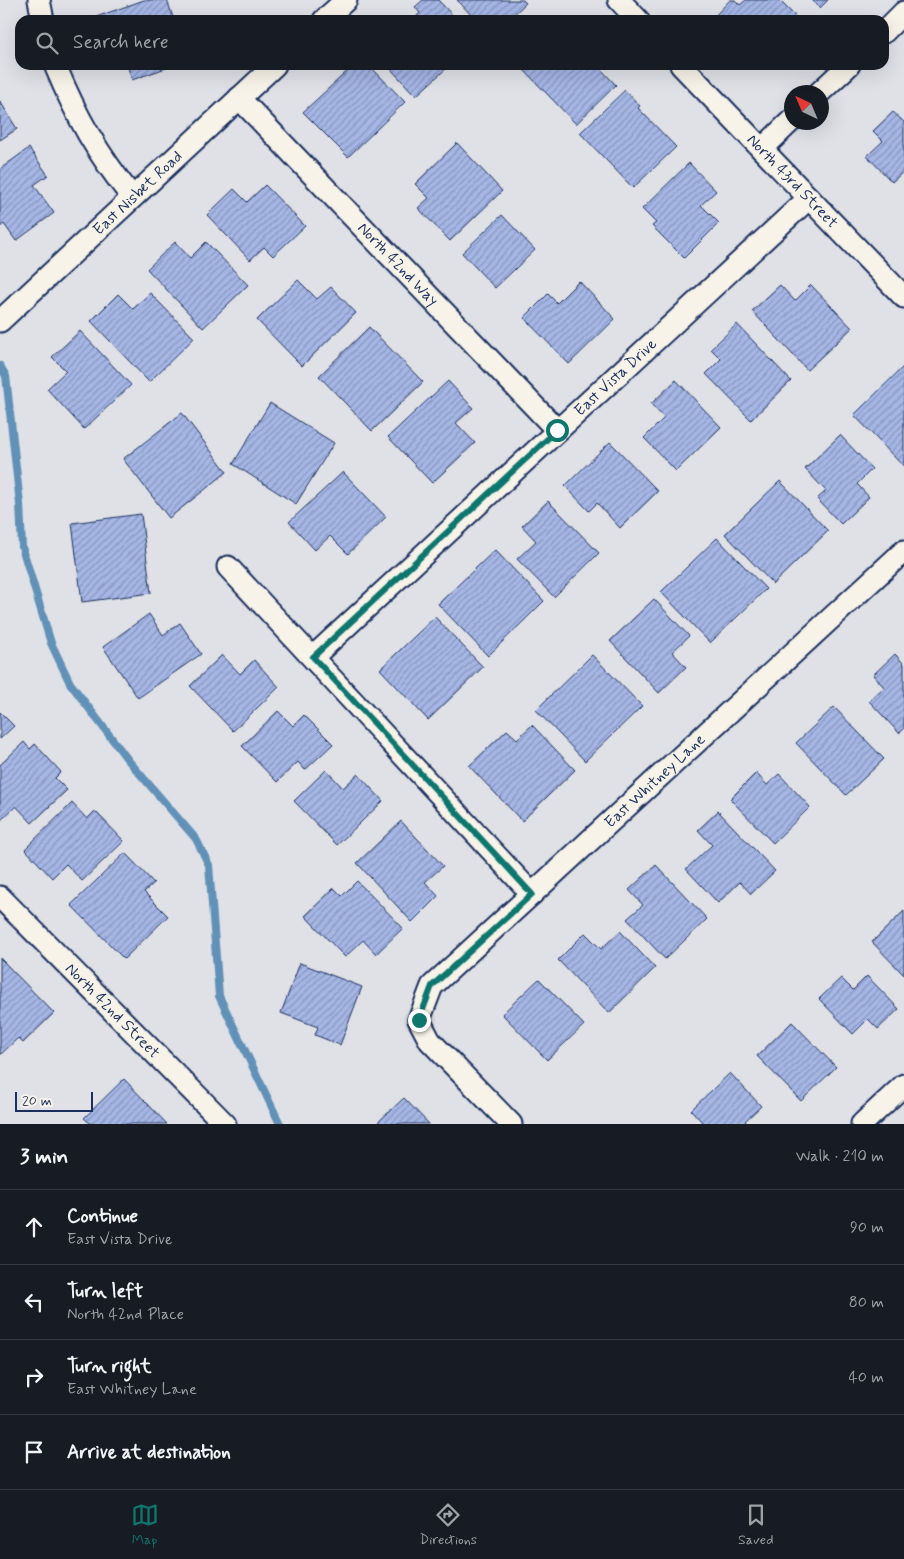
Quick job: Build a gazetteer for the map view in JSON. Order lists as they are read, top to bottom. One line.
{"streets":{"street":["North 43rd Street","East Nisbet Road","North 42nd Way","East Vista Drive","East Whitney Lane","North 42nd Street"]},"crossings":[["North 43rd Street","East Vista Drive"],["East Nisbet Road","North 42nd Way"],["North 42nd Way","East Vista Drive"]],"scale_bar":"20 m","north":"top left","page":{"search":"Search here","scale":"20 m","heading":["3 min","Walk · 210 m"],"list":[["Continue","East Vista Drive","90 m"],["Turn left","North 42nd Place","80 m"],["Turn right","East Whitney Lane","40 m"],"Arrive at destination"],"nav":["Map","Directions","Saved"]}}
